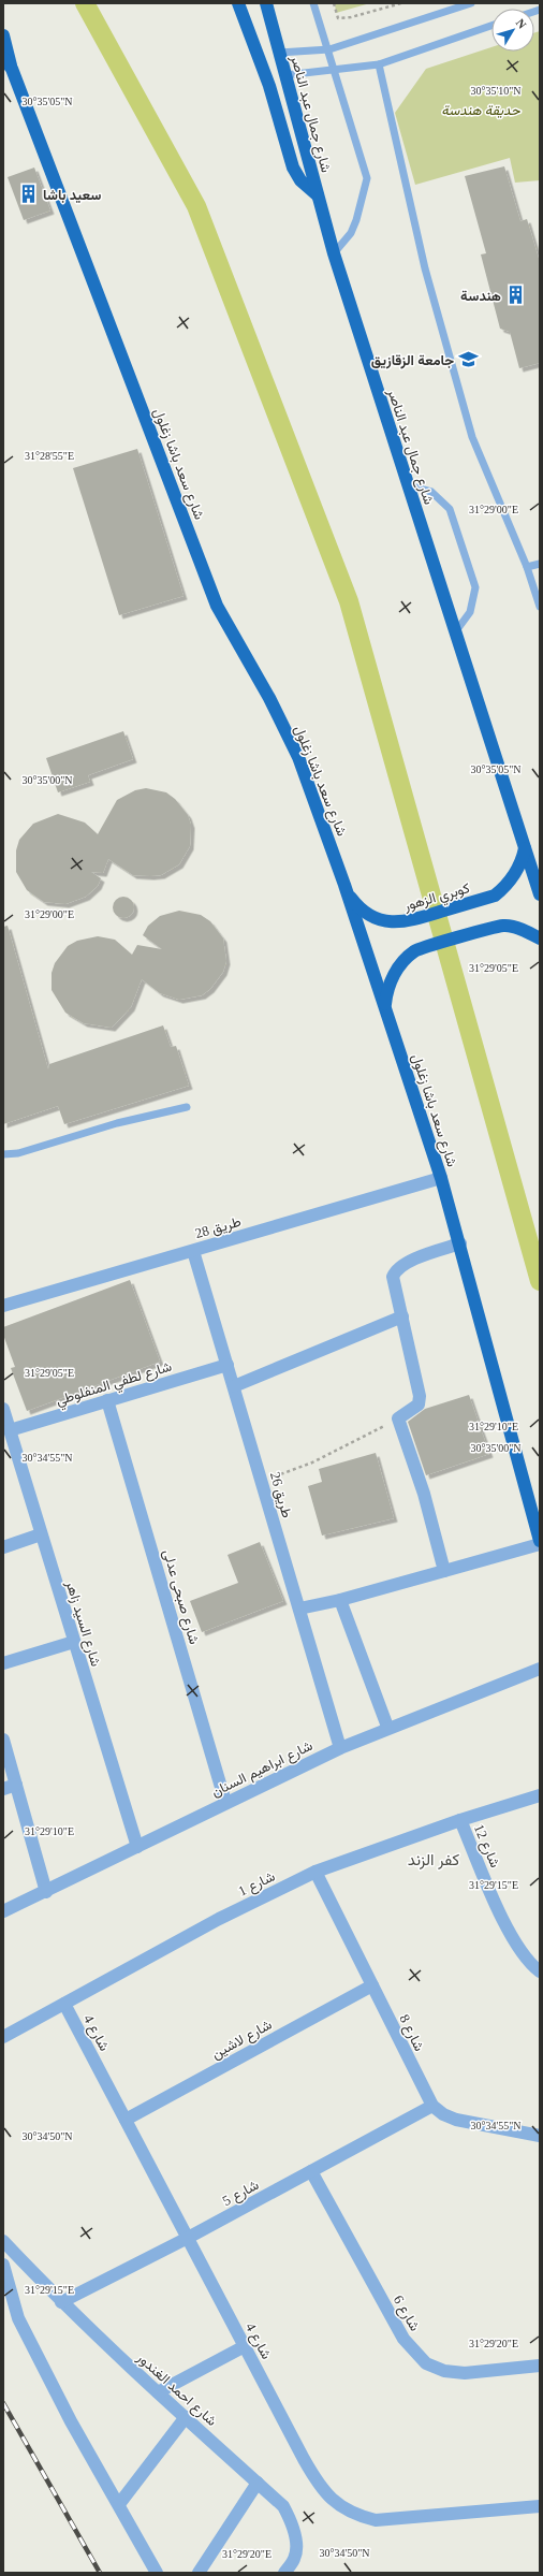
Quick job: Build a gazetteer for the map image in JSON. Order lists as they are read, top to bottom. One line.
{"streets":{"highway":["شارع جمال عبد الناصر","شارع سعد باشا زغلول","كوبري الزهور"],"street":["طريق 28","شارع لطفي المنفلوطي","طريق 26","شارع صبحى عدلى","شارع السيد زاهر","شارع ابراهيم السنان","شارع 12","شارع 1","شارع 4","شارع 8","شارع لاشين","شارع 5","شارع 6","شارع احمد الغندور"]},"crossings":[["شارع جمال عبد الناصر","كوبري الزهور"],["شارع سعد باشا زغلول","كوبري الزهور"],["شارع سعد باشا زغلول","طريق 28"],["طريق 28","طريق 26"],["شارع لطفي المنفلوطي","طريق 26"],["شارع لطفي المنفلوطي","شارع صبحى عدلى"],["شارع لطفي المنفلوطي","شارع السيد زاهر"],["طريق 26","شارع ابراهيم السنان"],["شارع صبحى عدلى","شارع ابراهيم السنان"],["شارع السيد زاهر","شارع ابراهيم السنان"],["شارع 12","شارع 1"],["شارع 1","شارع 4"],["شارع 1","شارع 8"],["شارع 4","شارع لاشين"],["شارع 4","شارع 5"],["شارع 8","شارع لاشين"],["شارع 8","شارع 5"],["شارع 5","شارع 6"],["شارع 5","شارع احمد الغندور"]],"districts":["كفر الزند"],"parks":["حديقة هندسة"],"places":{"building":["سعيد باشا","هندسة"],"school or university":["جامعة الزقازيق"]},"north":"top right","coordinates":["30°35'10\"N","30°35'05\"N","31°28'55\"E","31°29'00\"E","30°35'00\"N","31°29'05\"E","31°29'10\"E","30°34'55\"N","31°29'15\"E","30°34'50\"N","31°29'20\"E"]}
